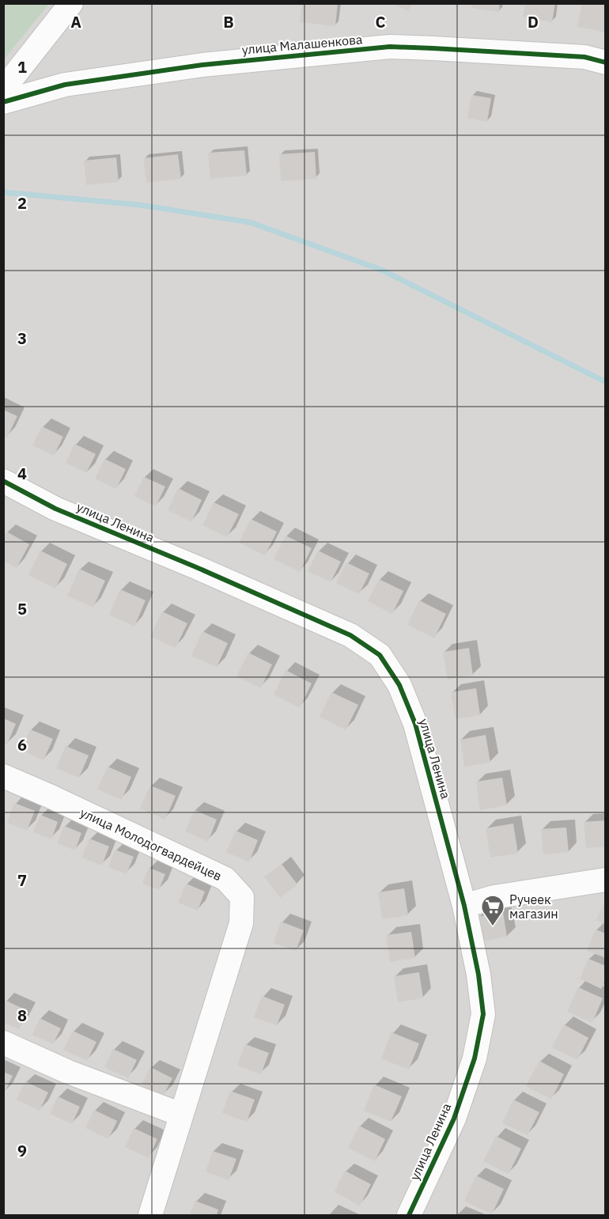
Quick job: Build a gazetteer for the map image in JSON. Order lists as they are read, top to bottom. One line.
{"streets":{"street":["улица Малашенкова","улица Ленина","улица Молодогвардейцев"]},"places":{"supermarket":["Ручеек магазин"]},"grid":{"columns":["A","B","C","D"],"rows":["1","2","3","4","5","6","7","8","9"]}}
